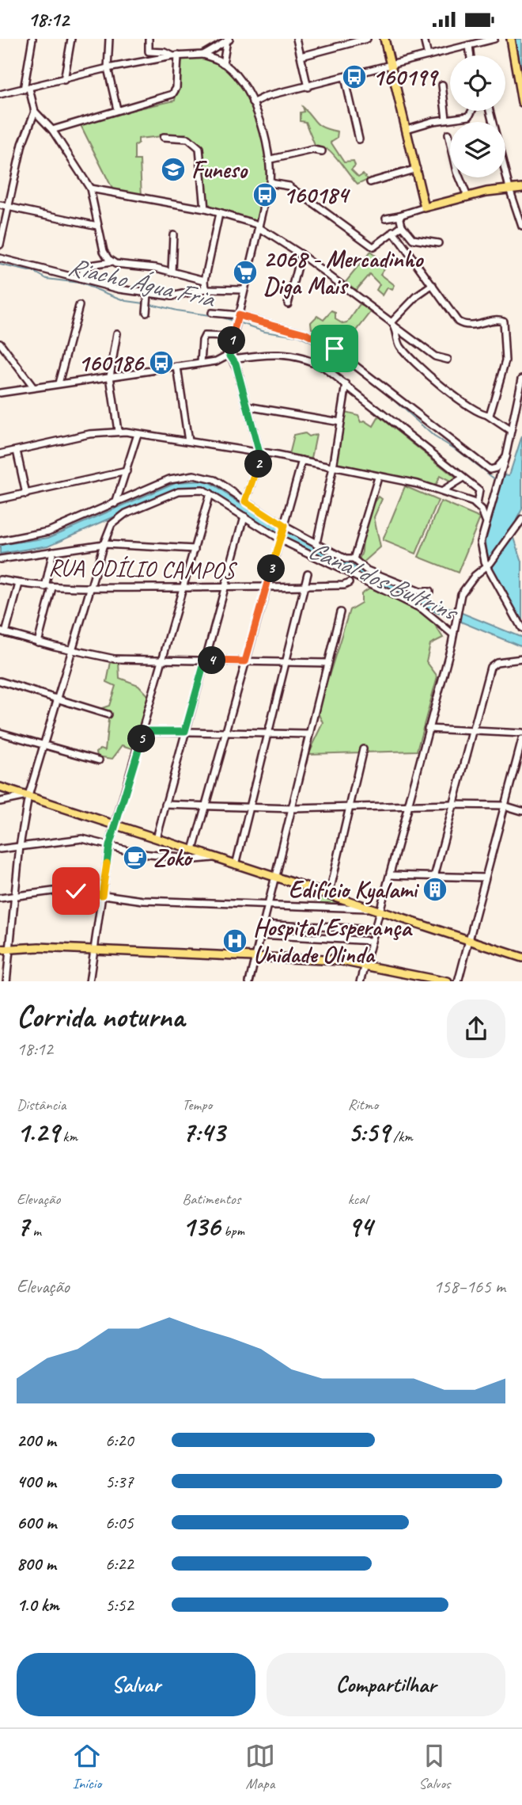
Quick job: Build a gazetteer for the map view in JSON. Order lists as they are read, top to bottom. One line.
{"streets":{"street":["RUA ODÍLIO CAMPOS"]},"water":["Riacho Água Fria","Canal dos Bultrins"],"places":{"bus stop":["160199","160184","160186"],"school or university":["Funeso"],"supermarket":["2068 - Mercadinho Diga Mais"],"cafe":["Zoko"],"building":["Edifício Kyalami"],"hospital":["Hospital Esperança Unidade Olinda"]},"page":{"status":"18:12","pins":["1","2","3","4","5"],"heading":["Corrida noturna","18:12"],"stats":[["Distância","1.29 km"],["Tempo","7:43"],["Ritmo","5:59 /km"],["Elevação","7 m"],["Batimentos","136 bpm"],["kcal","94"]],"chart":["Elevação","158–165 m"],"list":[{"name":"200 m","note":"6:20"},{"name":"400 m","note":"5:37"},{"name":"600 m","note":"6:05"},{"name":"800 m","note":"6:22"},{"name":"1.0 km","note":"5:52"}],"buttons":["Salvar","Compartilhar"],"tabs":["Início","Mapa","Salvos"]}}
